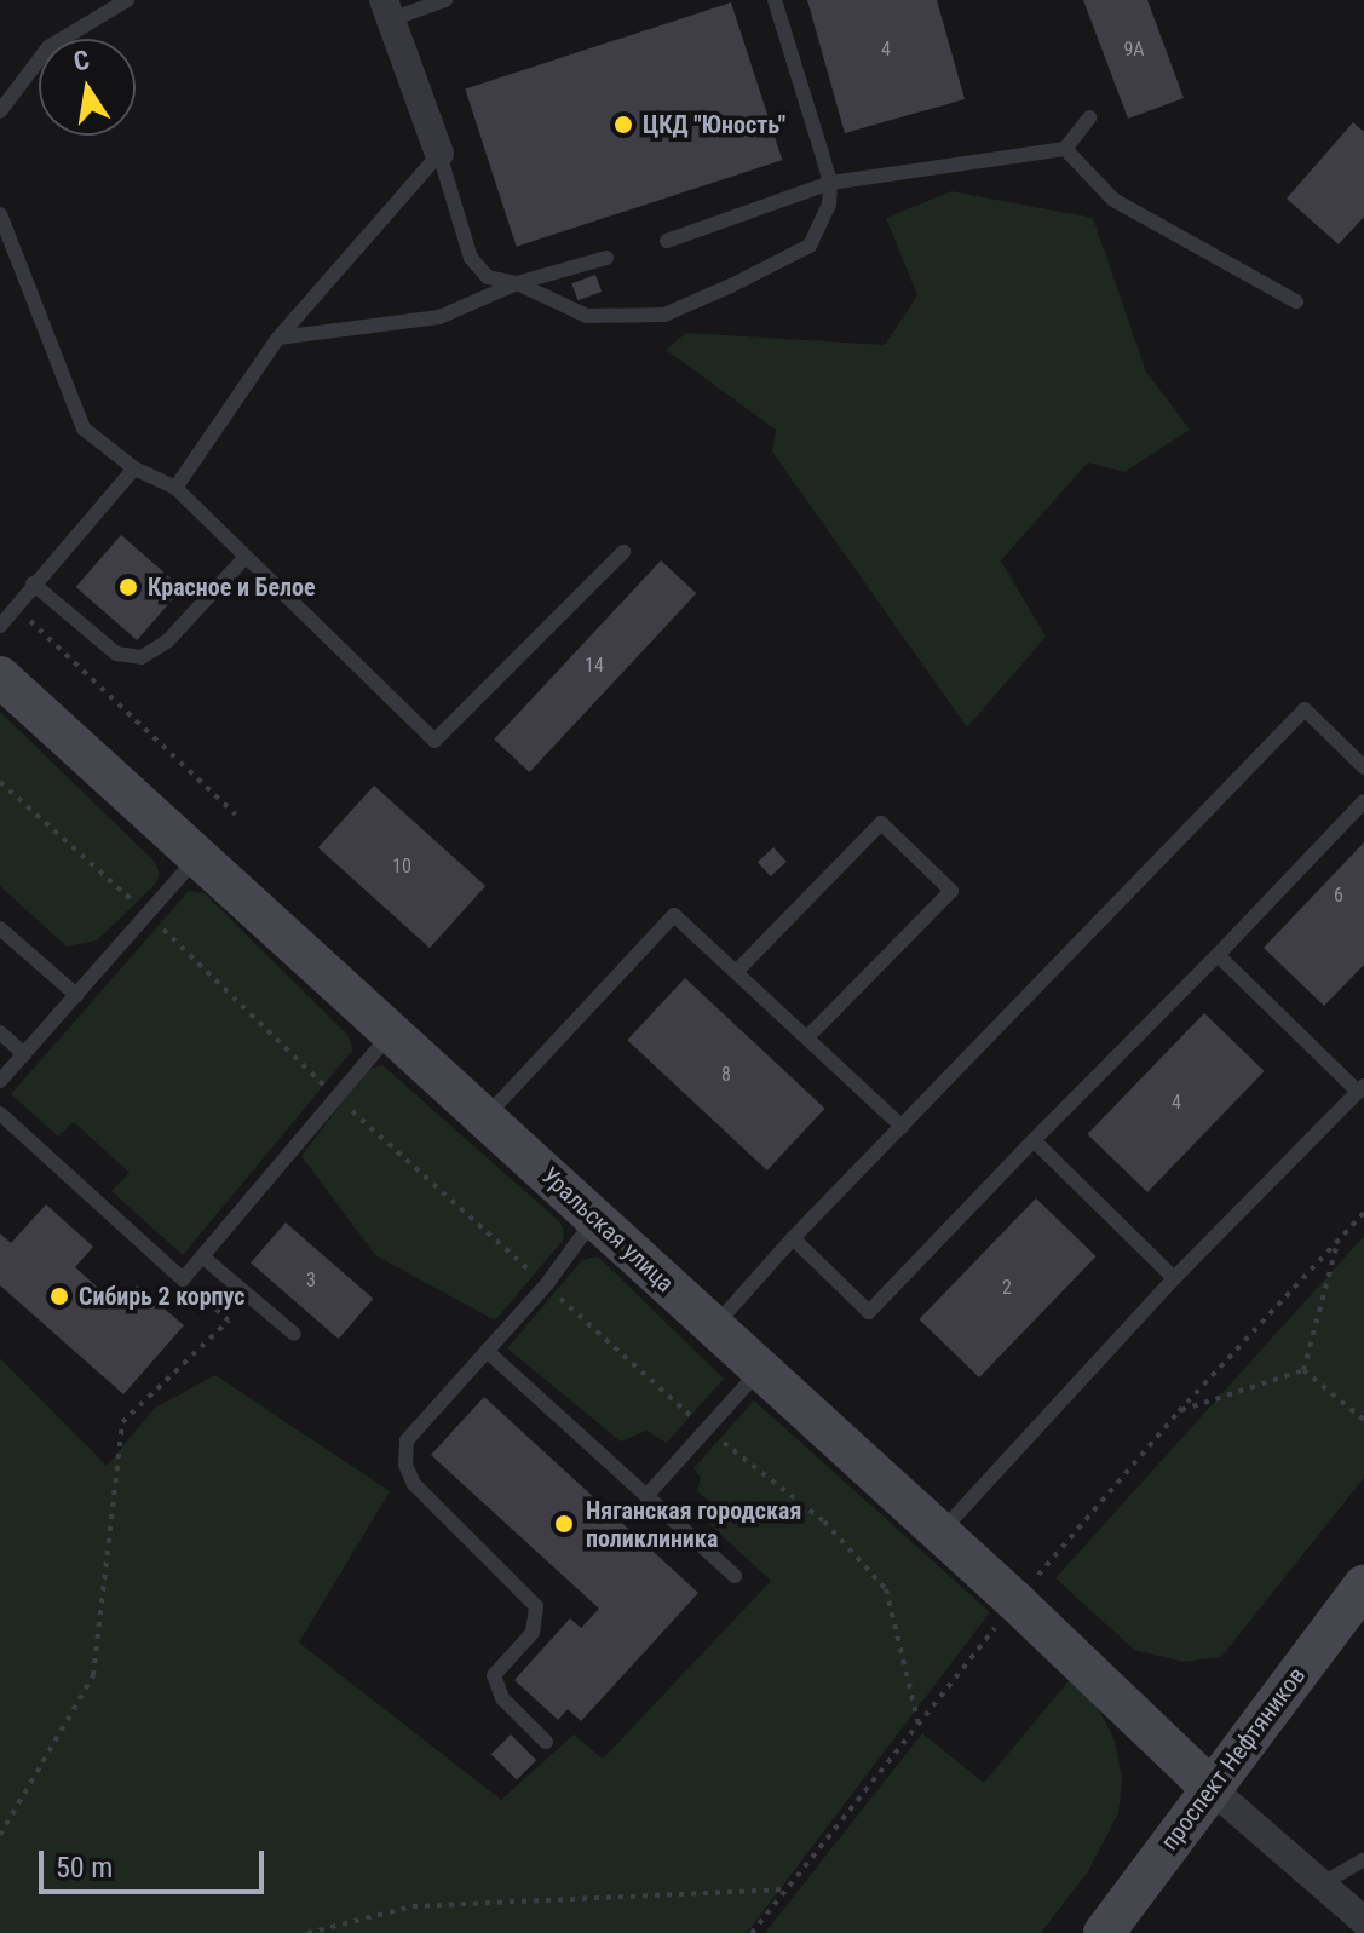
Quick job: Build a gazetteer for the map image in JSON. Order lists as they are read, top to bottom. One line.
{"streets":{"street":["Уральская улица","проспект Нефтяников"]},"crossings":[["Уральская улица","проспект Нефтяников"]],"places":["ЦКД \"Юность\"","Красное и Белое","Сибирь 2 корпус","Няганская городская поликлиника"],"house_numbers":["4","9А","14","10","6","8","4","3","2"],"scale_bar":"50 m","north":"top"}
